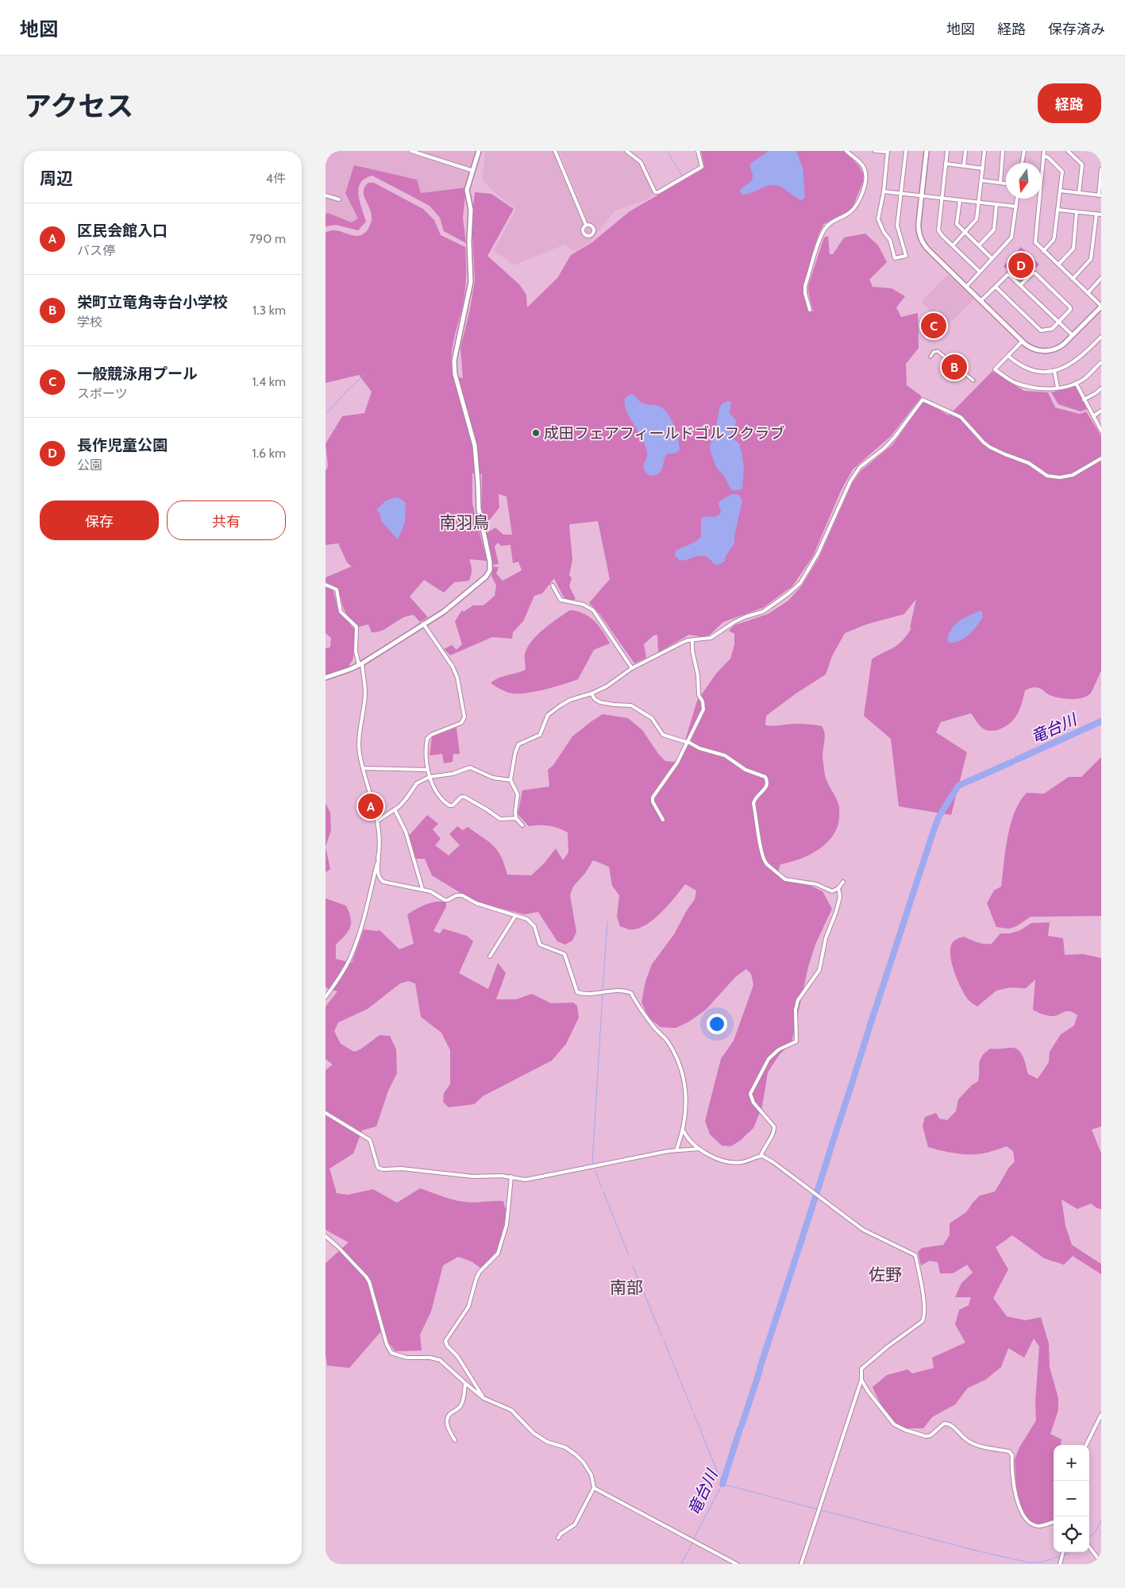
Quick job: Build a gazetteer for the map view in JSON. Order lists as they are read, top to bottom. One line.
{"districts":["南羽鳥","佐野","南部"],"water":["竜台川"],"places":["成田フェアフィールドゴルフクラブ"],"north":"bottom","page":{"header":"地図","nav":["地図","経路","保存済み"],"title":"アクセス","buttons":["経路",["保存","共有"]],"heading":["周辺","4件"],"list":[{"mark":"A","name":"区民会館入口","note":"バス停","value":"790 m"},{"mark":"B","name":"栄町立竜角寺台小学校","note":"学校","value":"1.3 km"},{"mark":"C","name":"一般競泳用プール","note":"スポーツ","value":"1.4 km"},{"mark":"D","name":"長作児童公園","note":"公園","value":"1.6 km"}],"pins":["D","C","B","A"],"map_buttons":["+","−"]}}
